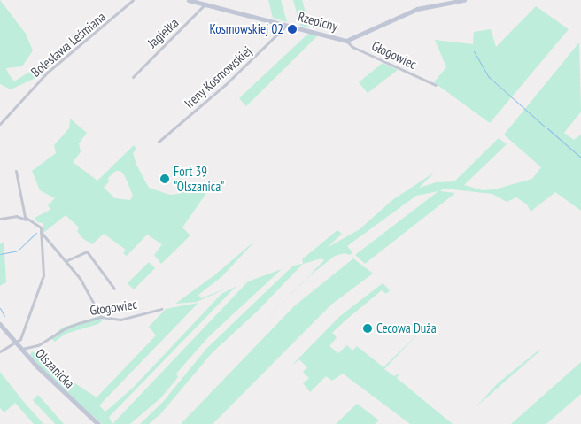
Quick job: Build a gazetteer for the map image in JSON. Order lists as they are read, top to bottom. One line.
{"streets":{"street":["Rzepichy","Jagiełka","Bolesława Leśmiana","Głogowiec","Ireny Kosmowskiej","Olszanicka"]},"crossings":[["Rzepichy","Jagiełka"],["Rzepichy","Głogowiec"],["Rzepichy","Ireny Kosmowskiej"],["Głogowiec","Olszanicka"]],"places":["Kosmowskiej 02","Fort 39 \"Olszanica\"","Cecowa Duża"]}
